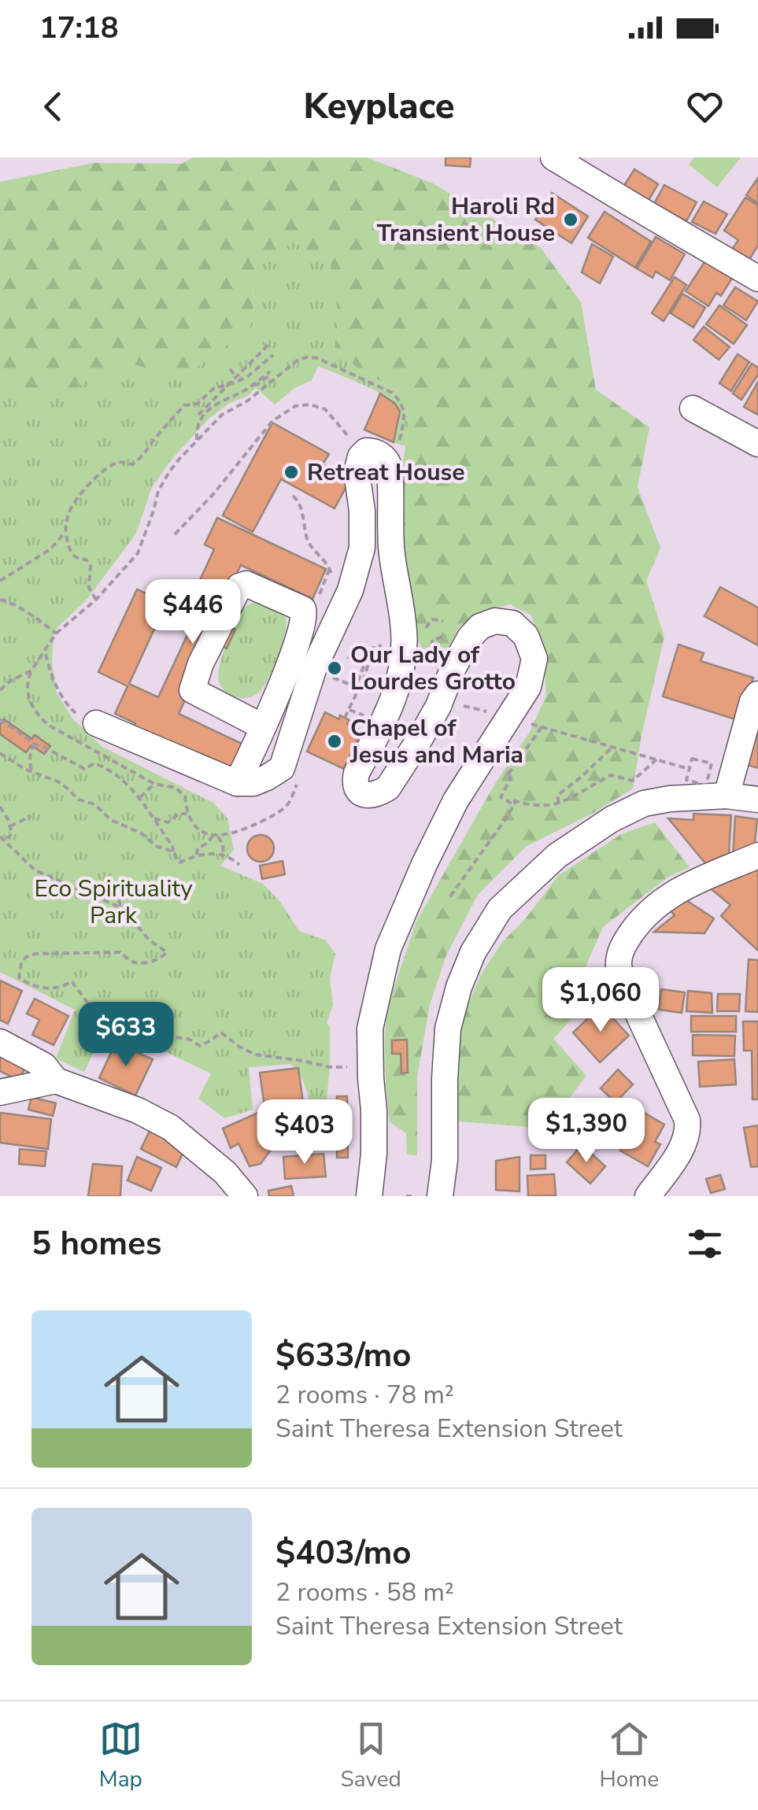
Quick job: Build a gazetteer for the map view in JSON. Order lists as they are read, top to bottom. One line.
{"parks":["Eco Spirituality Park"],"places":["Haroli Rd Transient House","Retreat House","Our Lady of Lourdes Grotto","Chapel of Jesus and Maria"],"page":{"status":"17:18","header":"Keyplace","price":["$446","$1,060","$633","$1,390","$403"],"heading":"5 homes","list":[{"name":"$633/mo","note":"2 rooms · 78 m² · Saint Theresa Extension Street"},{"name":"$403/mo","note":"2 rooms · 58 m² · Saint Theresa Extension Street"}],"tabs":["Map","Saved","Home"]}}
